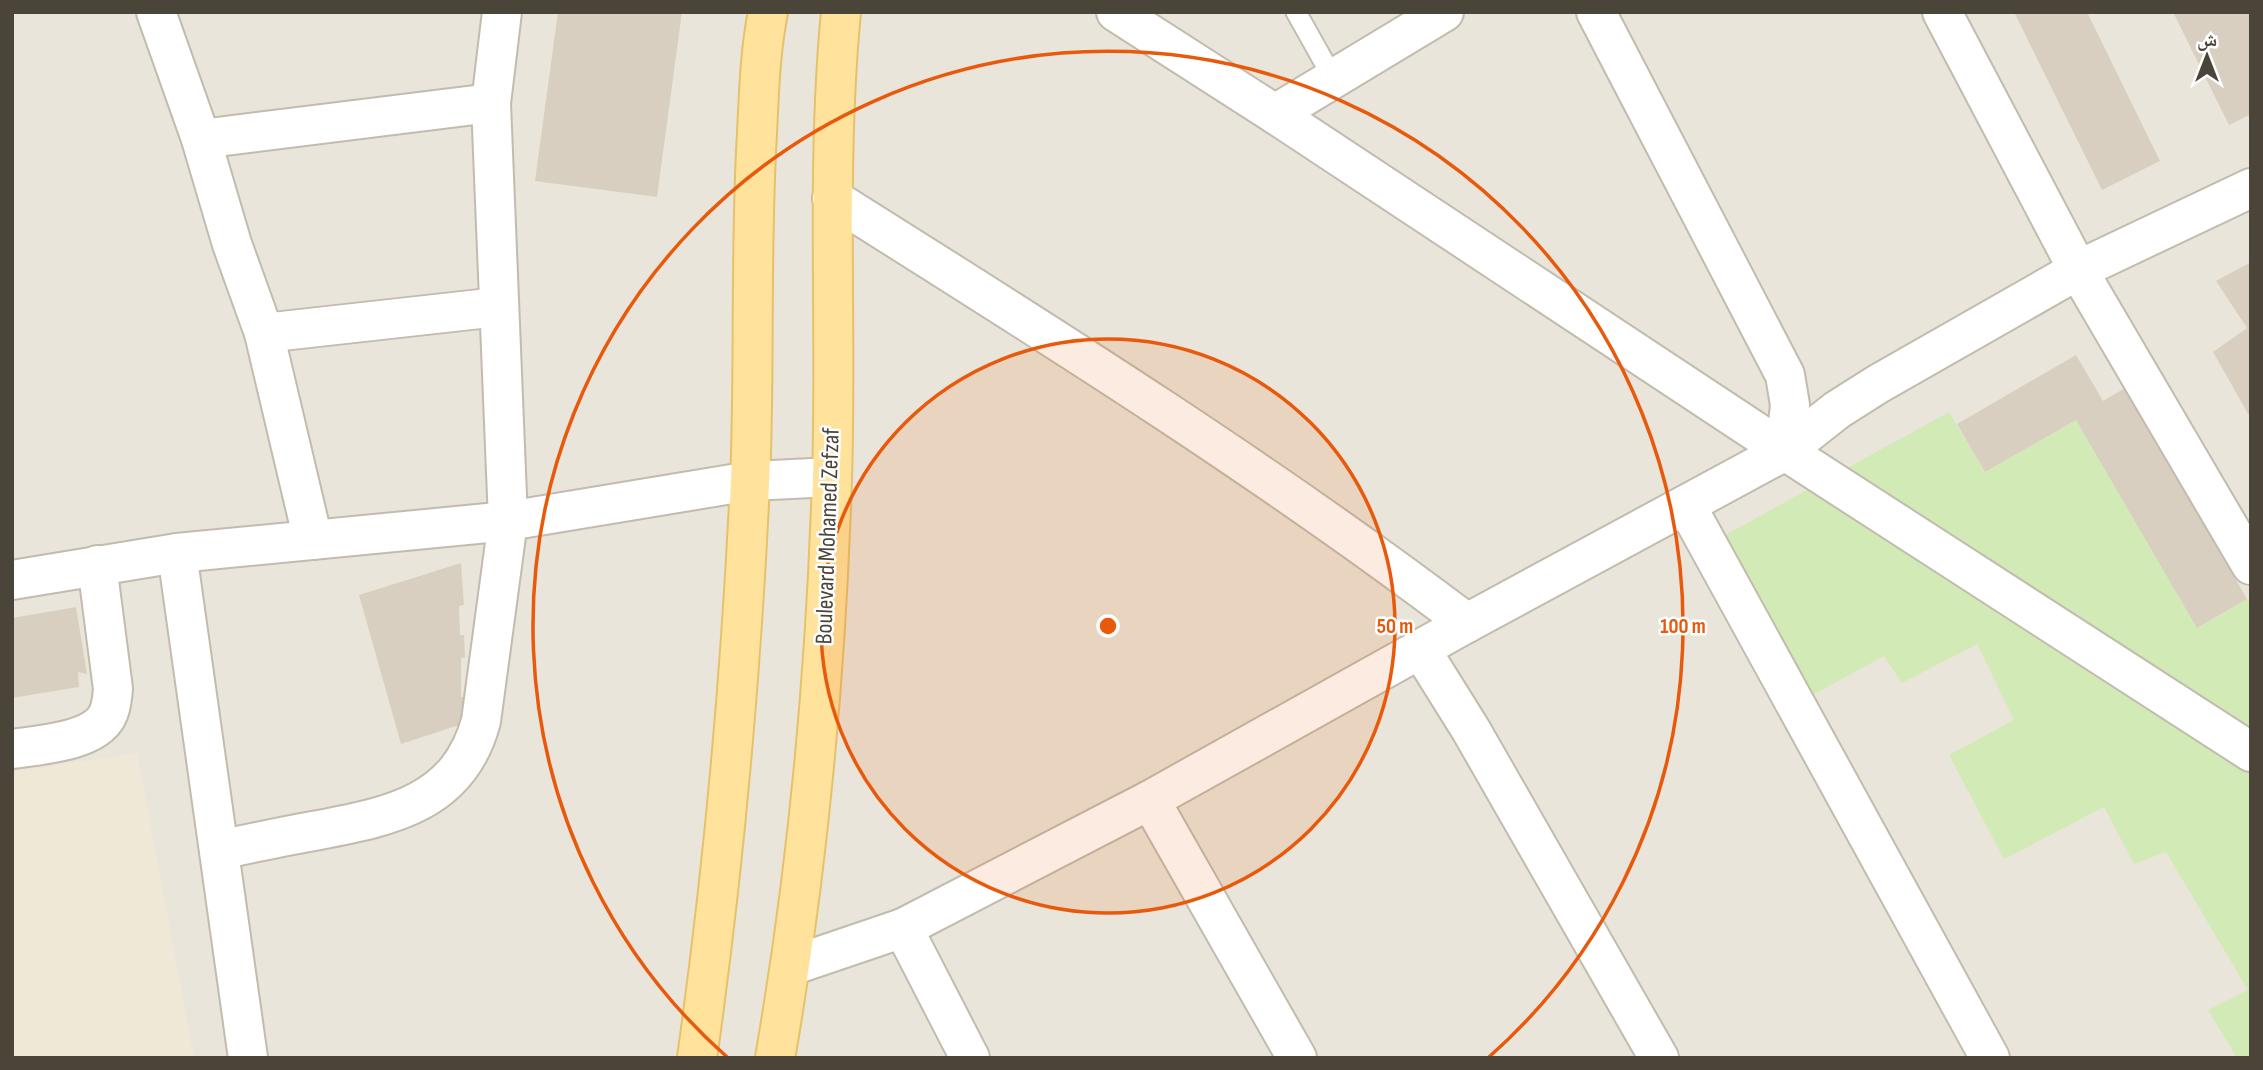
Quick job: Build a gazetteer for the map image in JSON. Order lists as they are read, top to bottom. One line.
{"streets":{"main road":["Boulevard Mohamed Zefzaf"]},"north":"top","rings":["50 m","100 m"]}
